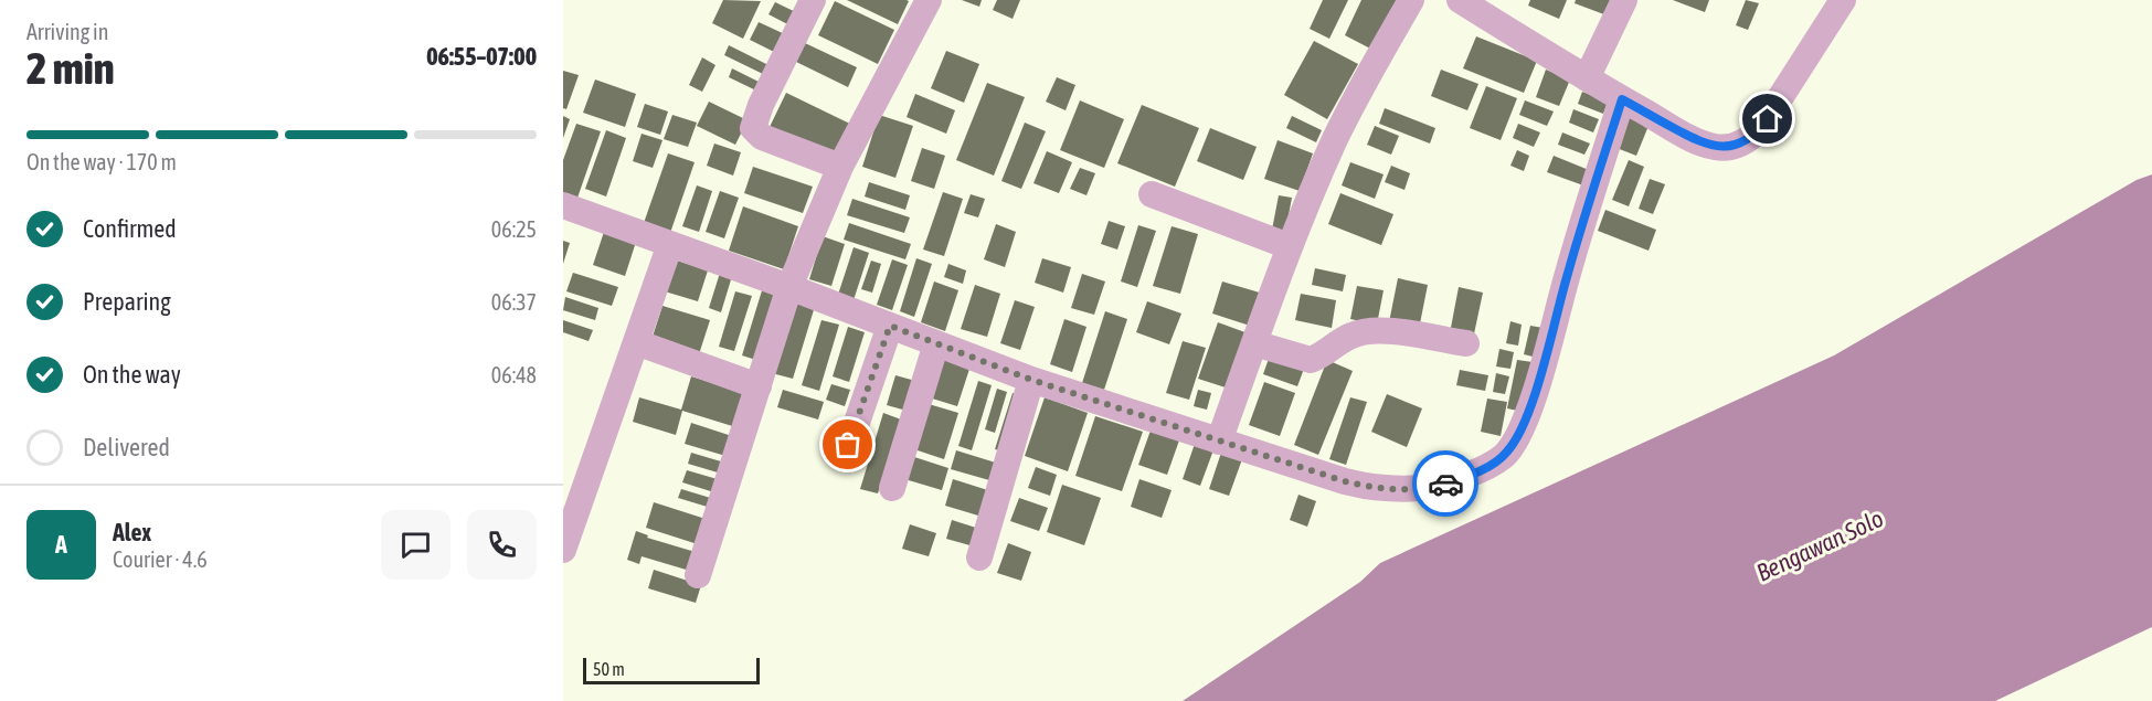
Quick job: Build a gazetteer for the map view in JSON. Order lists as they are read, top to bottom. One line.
{"water":["Bengawan Solo"],"scale_bar":"50 m","page":{"heading":["2 min","Arriving in","06:55–07:00"],"panel":["Alex","Courier · 4.6"],"bar":"On the way · 170 m","list":[["Confirmed","06:25"],["Preparing","06:37"],["On the way","06:48"],"Delivered"],"round":"A","scale":"50 m"}}
